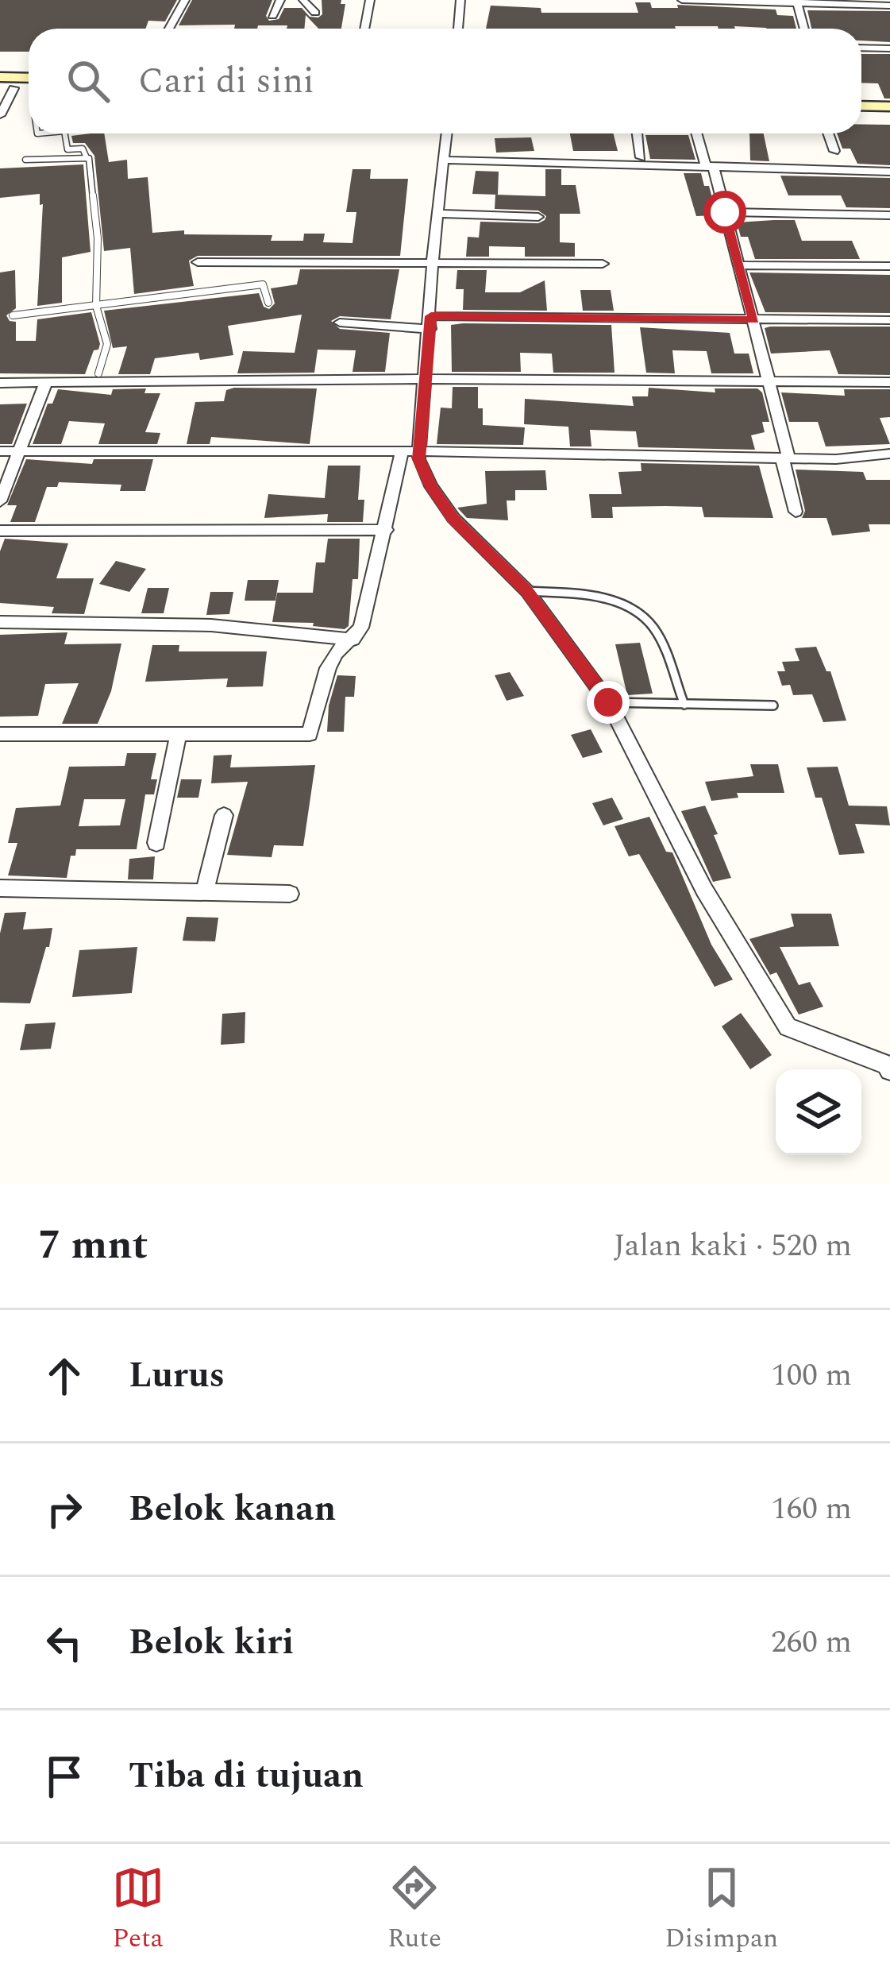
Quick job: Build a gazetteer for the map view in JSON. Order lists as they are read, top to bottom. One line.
{"page":{"search":"Cari di sini","heading":["7 mnt","Jalan kaki · 520 m"],"list":[["Lurus","100 m"],["Belok kanan","160 m"],["Belok kiri","260 m"],"Tiba di tujuan"],"nav":["Peta","Rute","Disimpan"]}}
